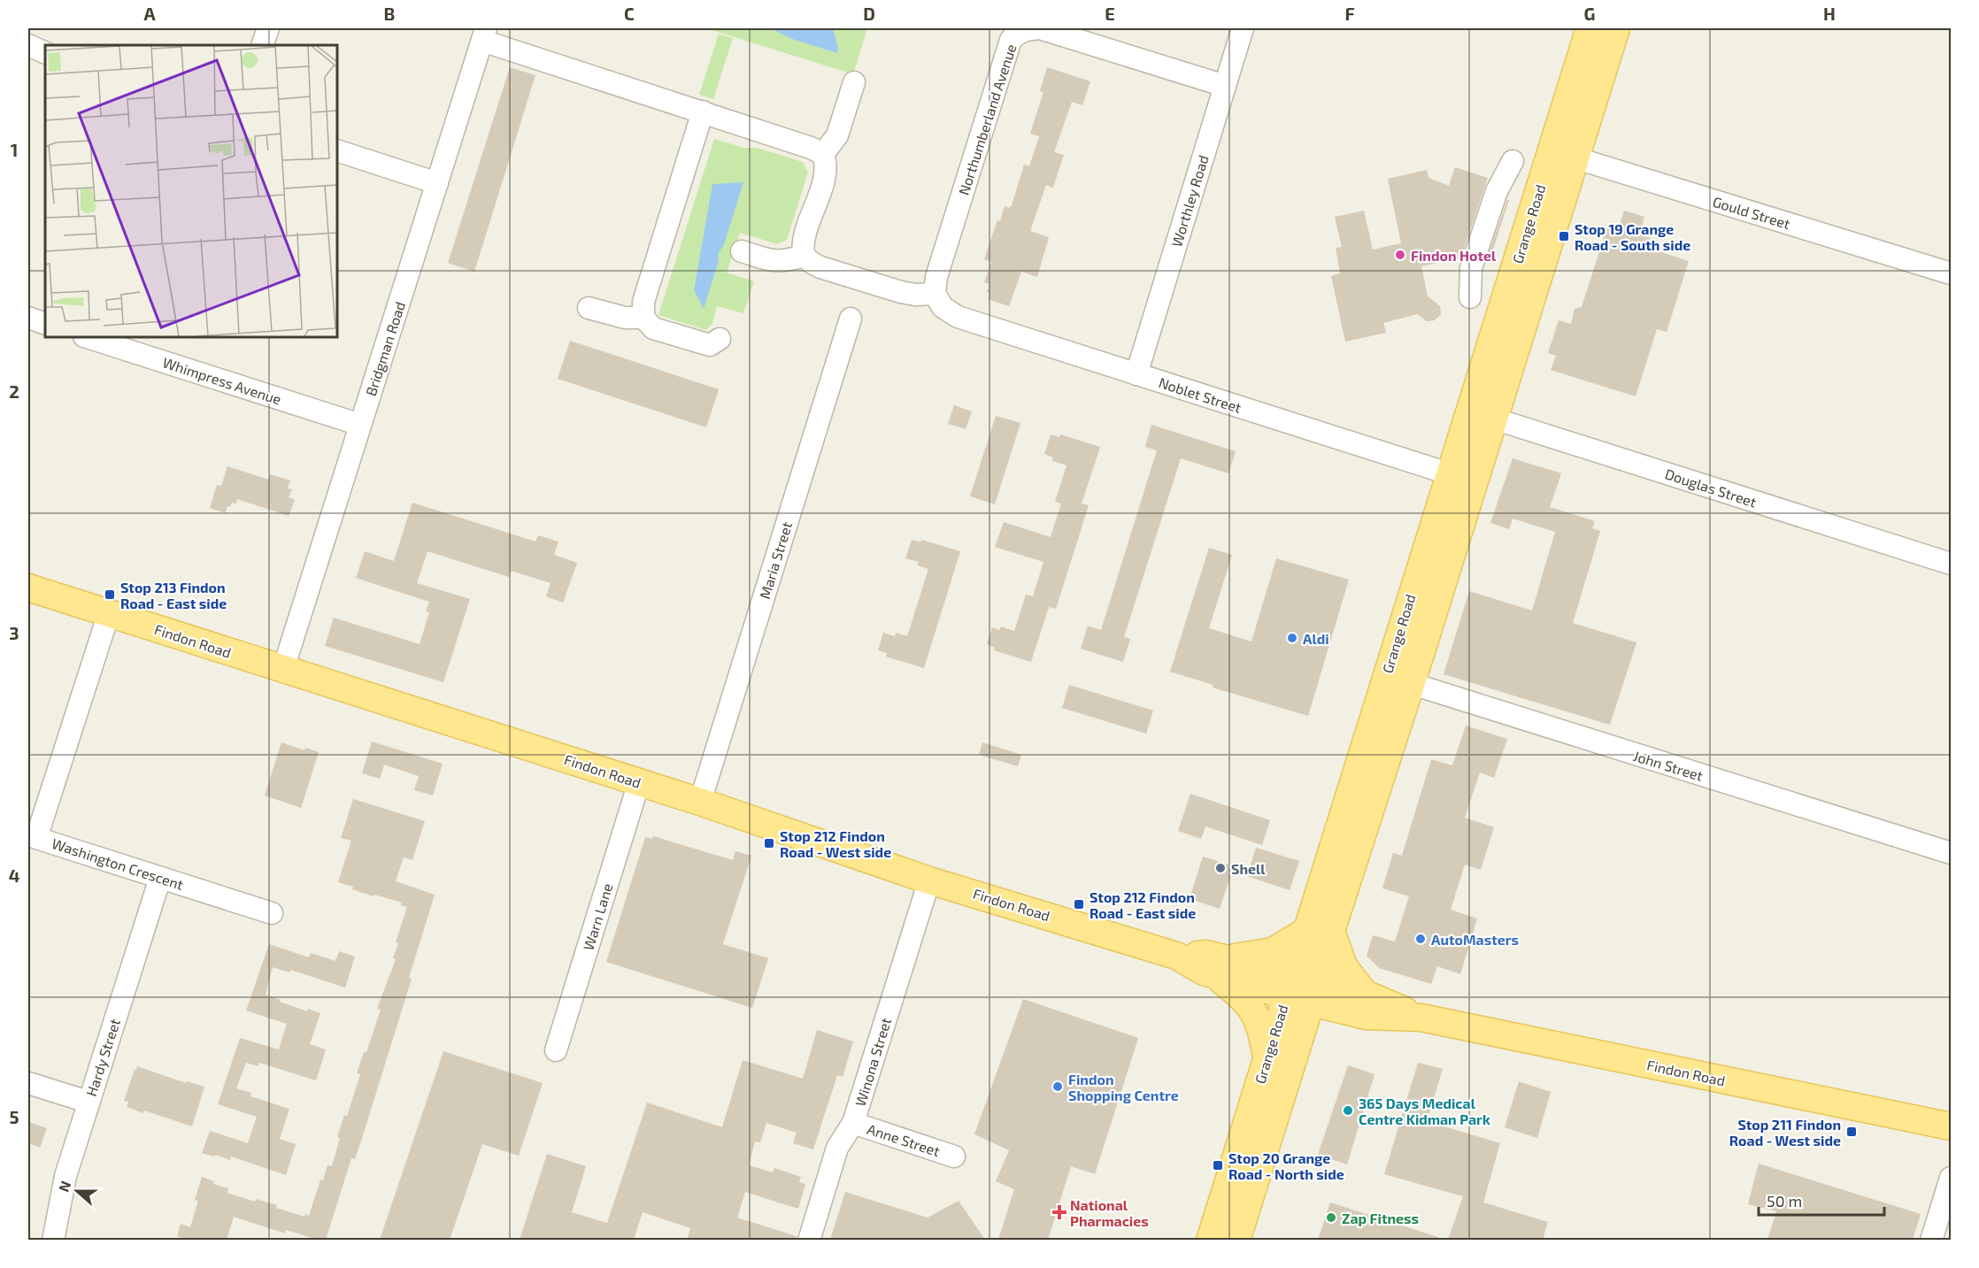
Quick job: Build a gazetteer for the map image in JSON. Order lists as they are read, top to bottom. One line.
{"streets":{"main road":["Grange Road","Findon Road"],"street":["Northumberland Avenue","Worthley Road","Gould Street","Bridgman Road","Whimpress Avenue","Noblet Street","Douglas Street","Maria Street","John Street","Washington Crescent","Warn Lane","Hardy Street","Winona Street","Anne Street"]},"crossings":[["Northumberland Avenue","Worthley Road"],["Northumberland Avenue","Noblet Street"],["Worthley Road","Noblet Street"],["Gould Street","Grange Road"],["Grange Road","Noblet Street"],["Grange Road","Douglas Street"],["Grange Road","Findon Road"],["Grange Road","John Street"],["Bridgman Road","Whimpress Avenue"],["Bridgman Road","Findon Road"],["Maria Street","Findon Road"],["Findon Road","Washington Crescent"],["Findon Road","Warn Lane"],["Findon Road","Winona Street"],["Washington Crescent","Hardy Street"],["Winona Street","Anne Street"]],"places":{"transit":["Stop 19 Grange Road - South side","Stop 213 Findon Road - East side","Stop 212 Findon Road - West side","Stop 212 Findon Road - East side","Stop 211 Findon Road - West side","Stop 20 Grange Road - North side"],"other":["Findon Hotel","Aldi","Shell","AutoMasters","Findon Shopping Centre","365 Days Medical Centre Kidman Park","Zap Fitness"],"health":["National Pharmacies"]},"scale_bar":"50 m","north":"left","grid":{"columns":["A","B","C","D","E","F","G","H"],"rows":["1","2","3","4","5"]}}
